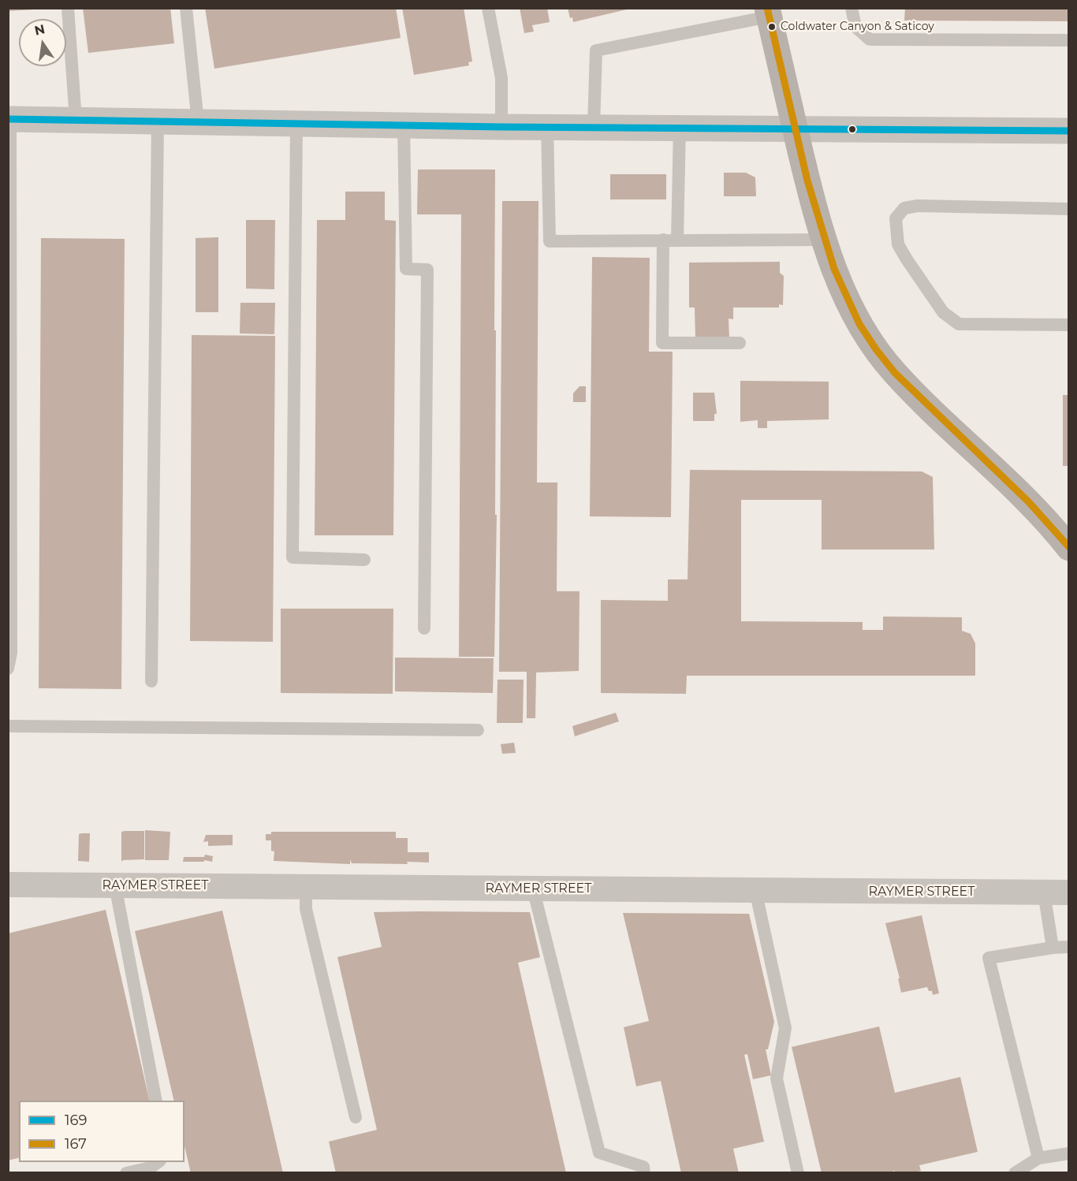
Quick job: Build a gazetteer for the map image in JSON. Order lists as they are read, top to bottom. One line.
{"streets":{"street":["RAYMER STREET"]},"places":["Coldwater Canyon & Saticoy"],"lines":["transit line 167","transit line 169"],"legend":["169","167"],"north":"top"}
